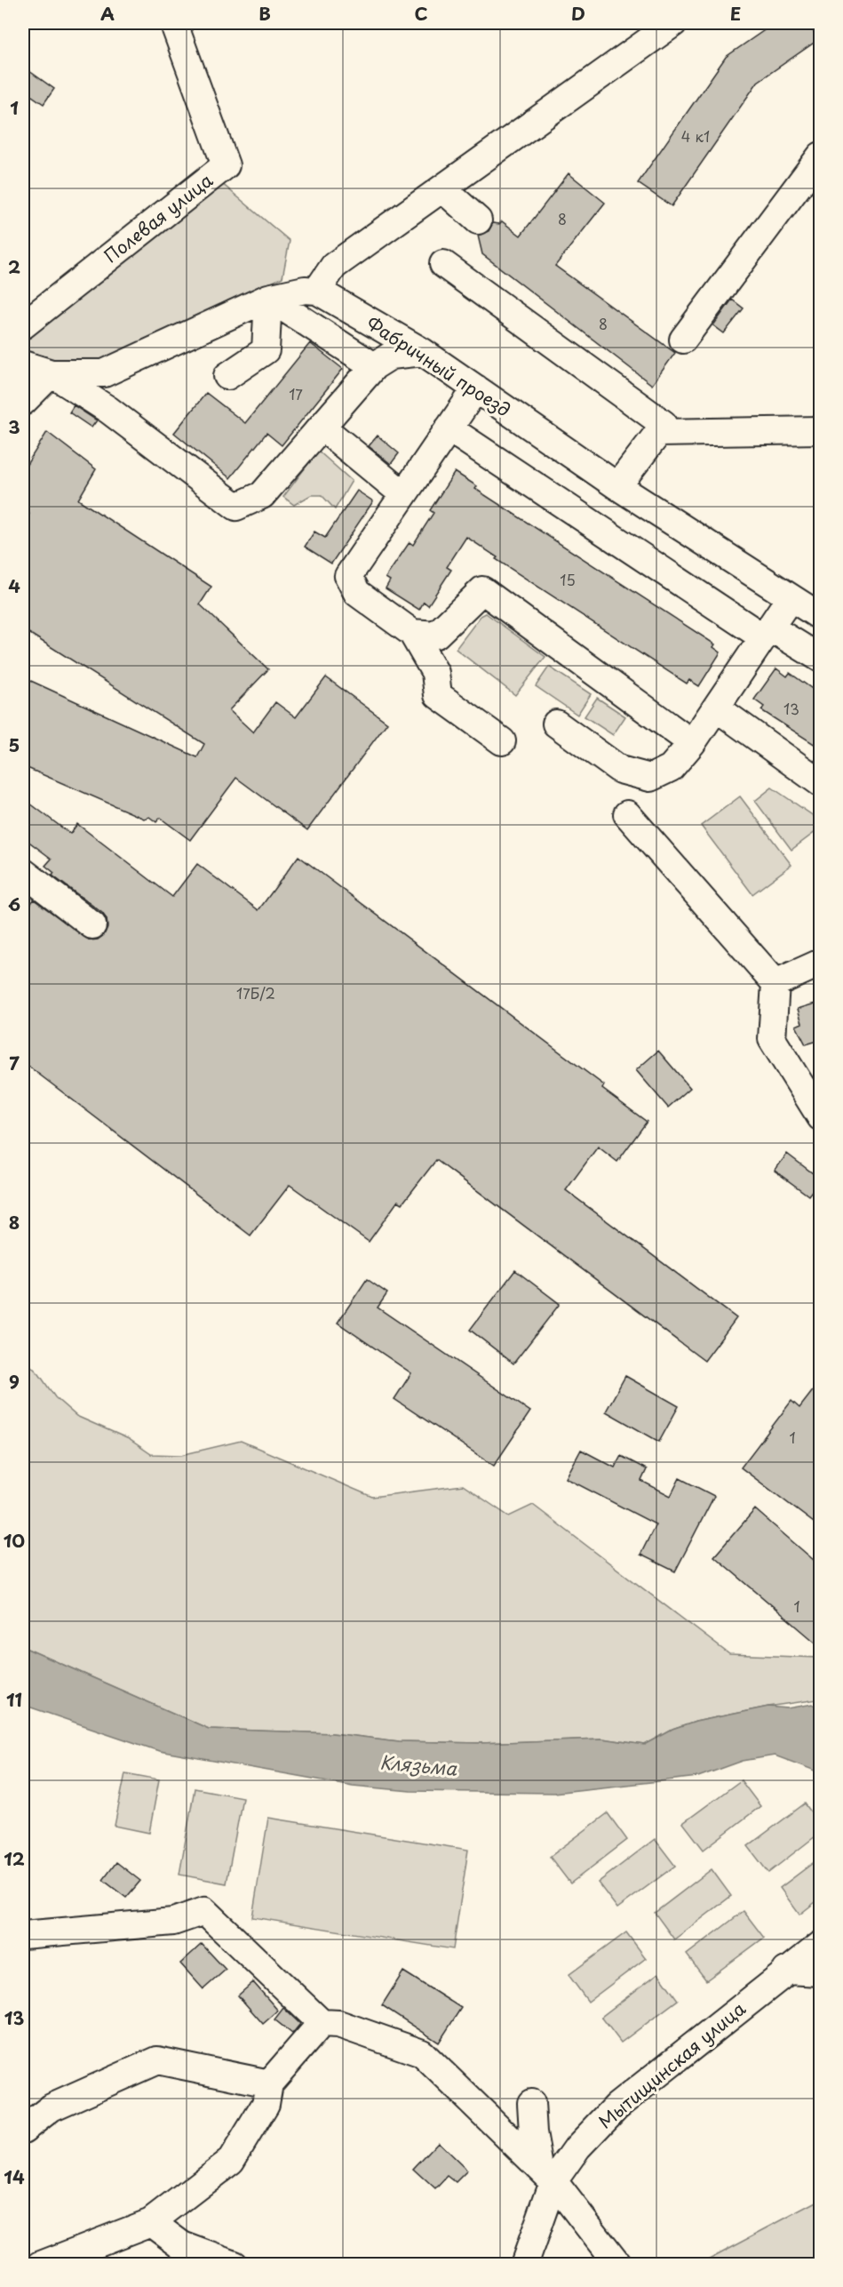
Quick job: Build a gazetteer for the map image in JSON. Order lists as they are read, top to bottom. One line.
{"streets":{"street":["Полевая улица","Фабричный проезд","Мытищинская улица"]},"water":["Клязьма"],"house_numbers":["4 к1","8","8","17","15","13","17Б/2","1","1"],"grid":{"columns":["A","B","C","D","E"],"rows":["1","2","3","4","5","6","7","8","9","10","11","12","13","14"]}}
